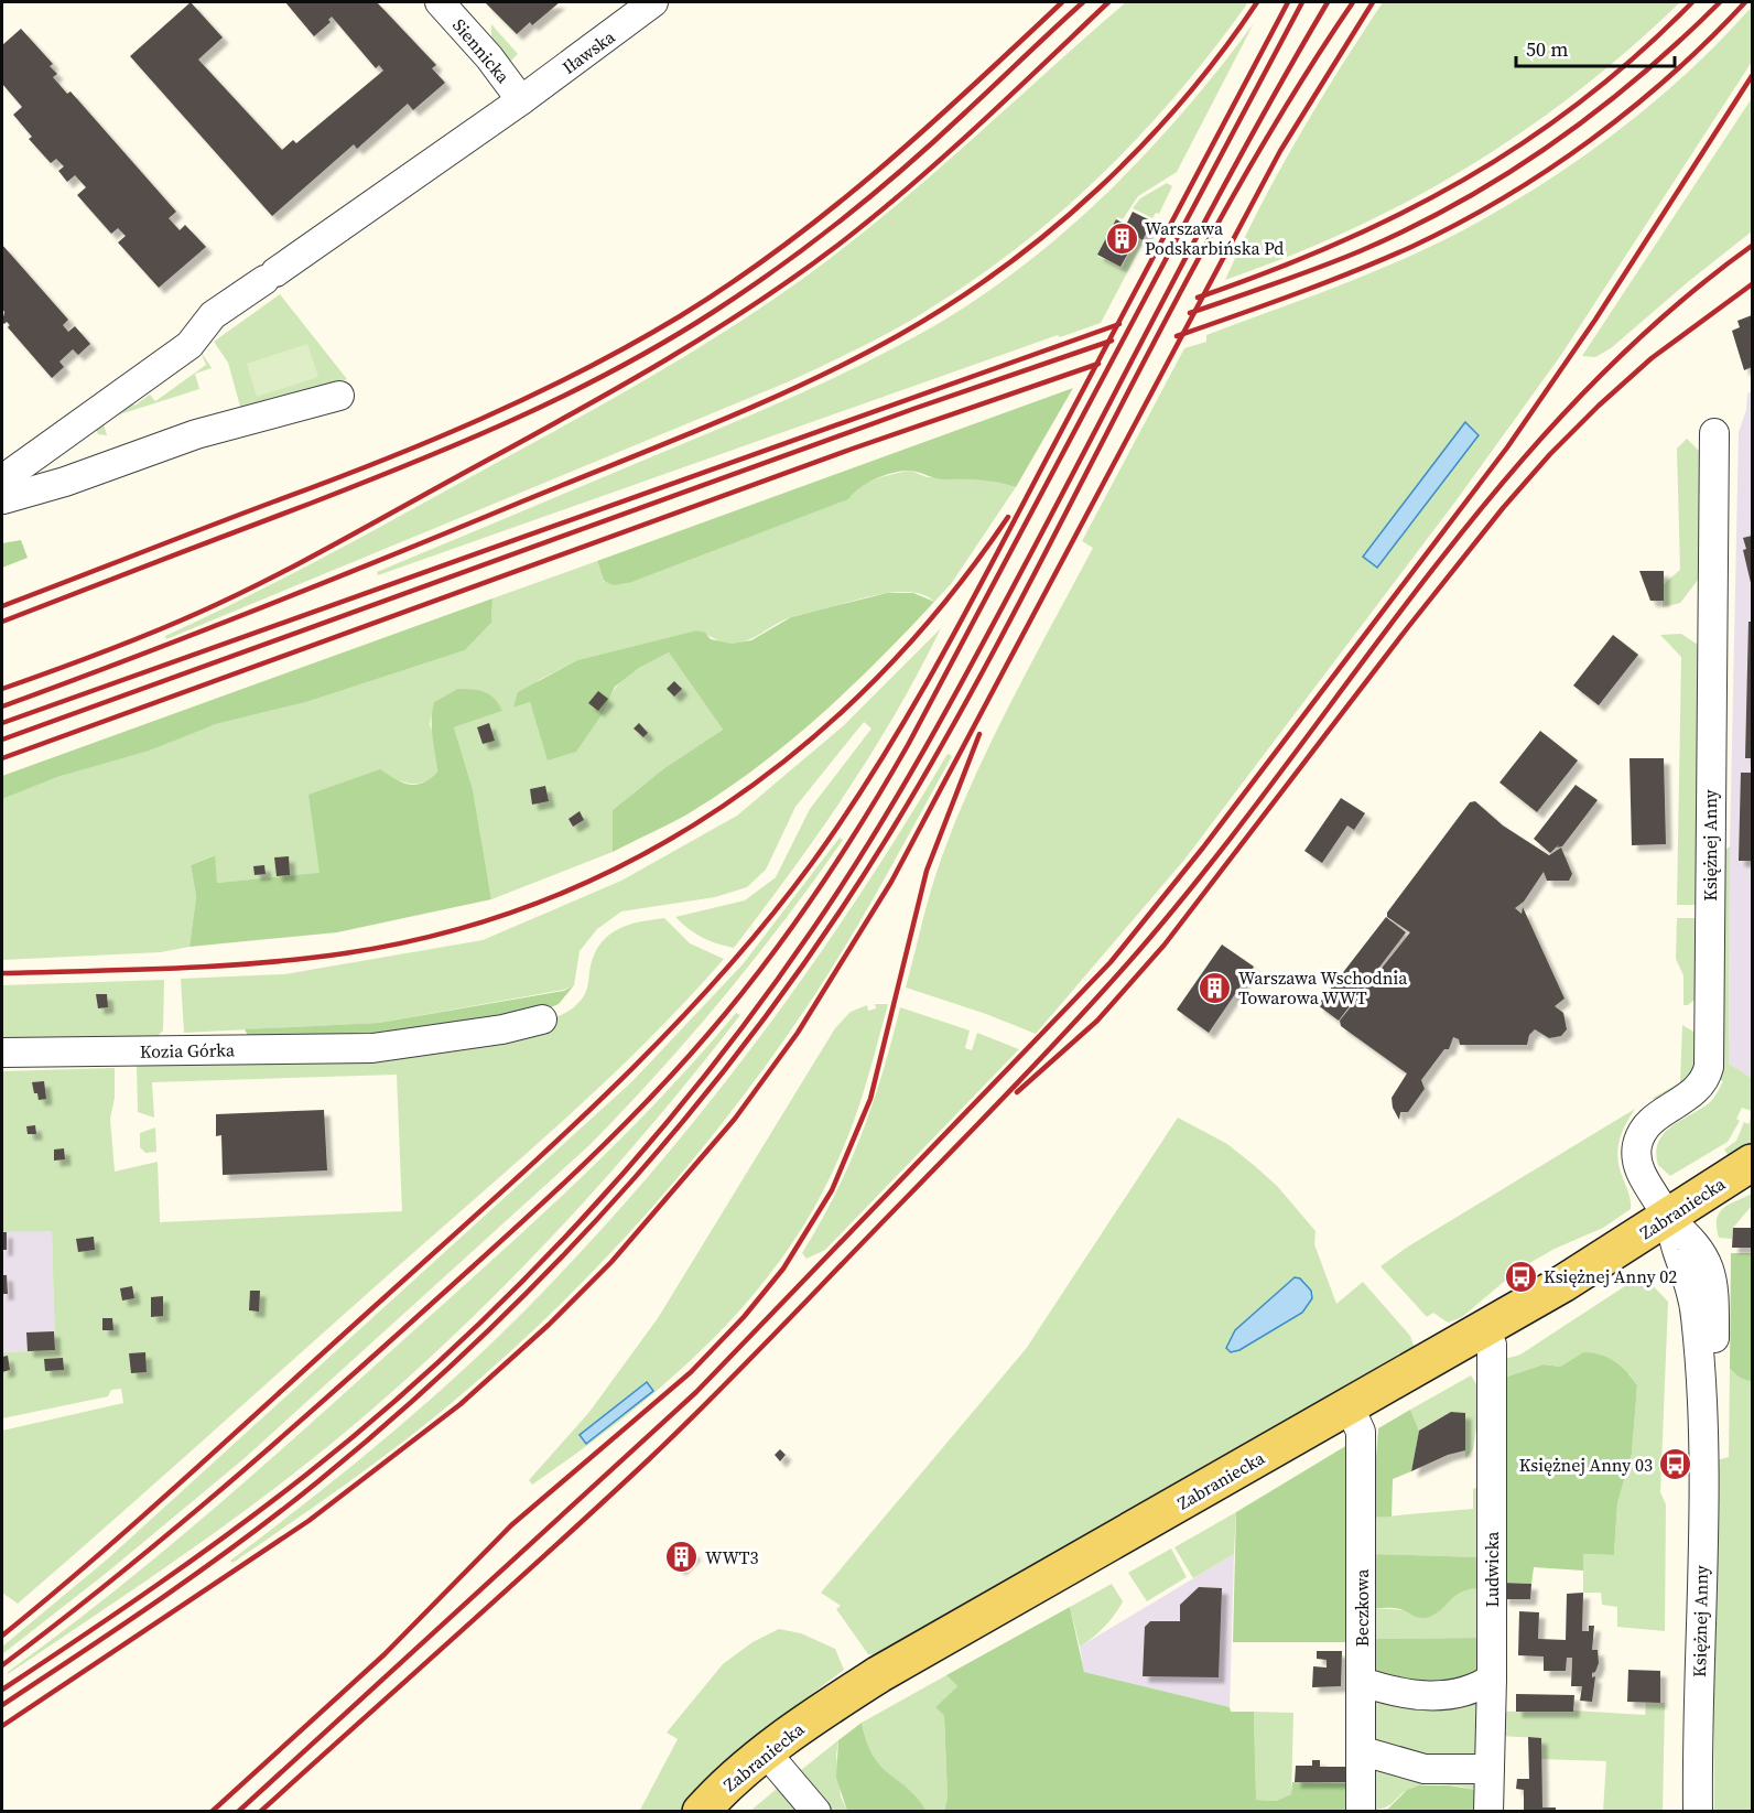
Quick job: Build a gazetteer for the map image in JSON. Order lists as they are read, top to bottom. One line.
{"streets":{"main road":["Zabraniecka"],"street":["Siennicka","Iławska","Księżnej Anny","Kozia Górka","Ludwicka","Beczkowa"]},"crossings":[["Siennicka","Iławska"],["Księżnej Anny","Zabraniecka"],["Zabraniecka","Ludwicka"],["Zabraniecka","Beczkowa"]],"places":{"building":["Warszawa Podskarbińska Pd","Warszawa Wschodnia Towarowa WWT","WWT3"],"bus stop":["Księżnej Anny 02","Księżnej Anny 03"]},"scale_bar":"50 m"}
